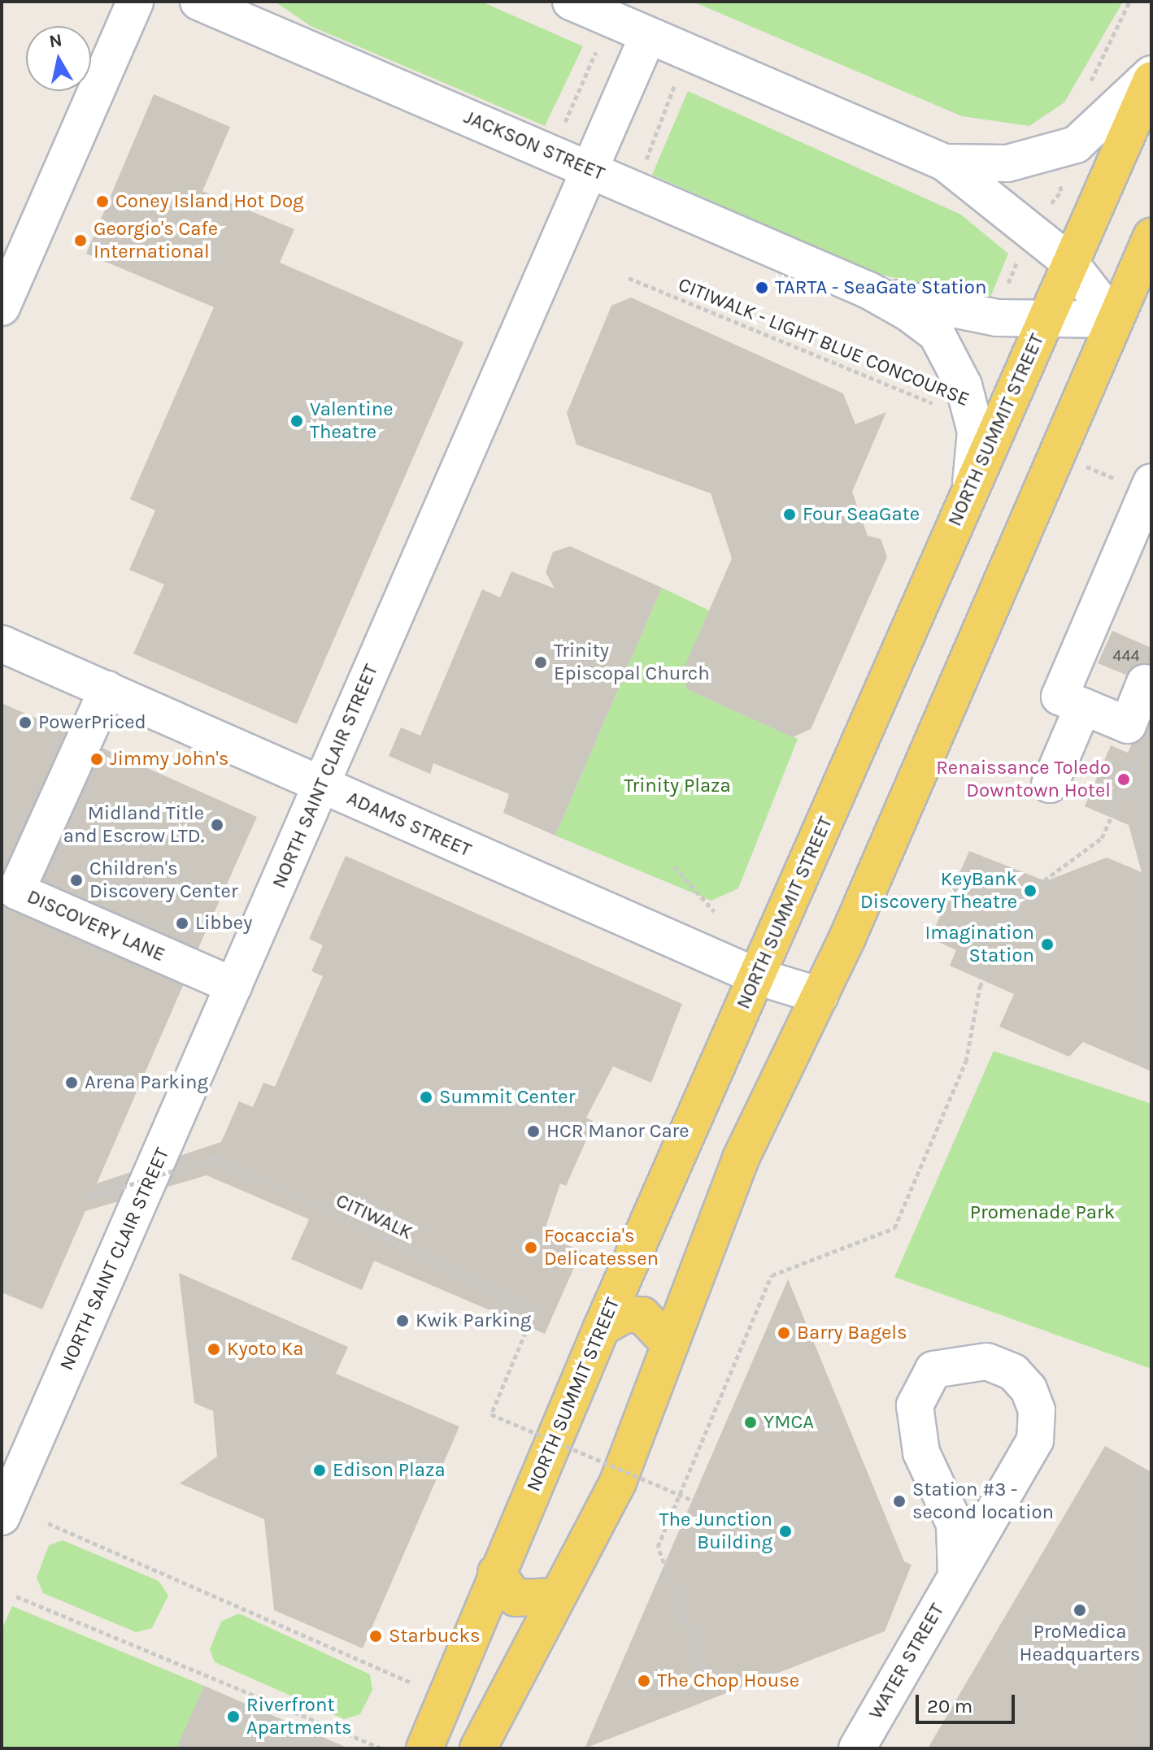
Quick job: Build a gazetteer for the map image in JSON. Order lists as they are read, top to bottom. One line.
{"streets":{"main road":["NORTH SUMMIT STREET"],"street":["JACKSON STREET","NORTH SAINT CLAIR STREET","ADAMS STREET","DISCOVERY LANE","WATER STREET"],"path":["CITIWALK - LIGHT BLUE CONCOURSE","CITIWALK"]},"crossings":[["JACKSON STREET","NORTH SUMMIT STREET"],["JACKSON STREET","NORTH SAINT CLAIR STREET"],["NORTH SUMMIT STREET","ADAMS STREET"],["NORTH SAINT CLAIR STREET","ADAMS STREET"],["NORTH SAINT CLAIR STREET","DISCOVERY LANE"],["ADAMS STREET","DISCOVERY LANE"]],"parks":["Trinity Plaza","Promenade Park"],"places":["Coney Island Hot Dog","Georgio's Cafe International","TARTA - SeaGate Station","Valentine Theatre","Four SeaGate","Trinity Episcopal Church","PowerPriced","Jimmy John's","Renaissance Toledo Downtown Hotel","Midland Title and Escrow LTD.","Children's Discovery Center","KeyBank Discovery Theatre","Libbey","Imagination Station","Arena Parking","Summit Center","HCR Manor Care","Focaccia's Delicatessen","Kwik Parking","Barry Bagels","Kyoto Ka","YMCA","Edison Plaza","Station #3 - second location","The Junction Building","ProMedica Headquarters","Starbucks","The Chop House","Riverfront Apartments"],"house_numbers":["444"],"scale_bar":"20 m","north":"top"}
